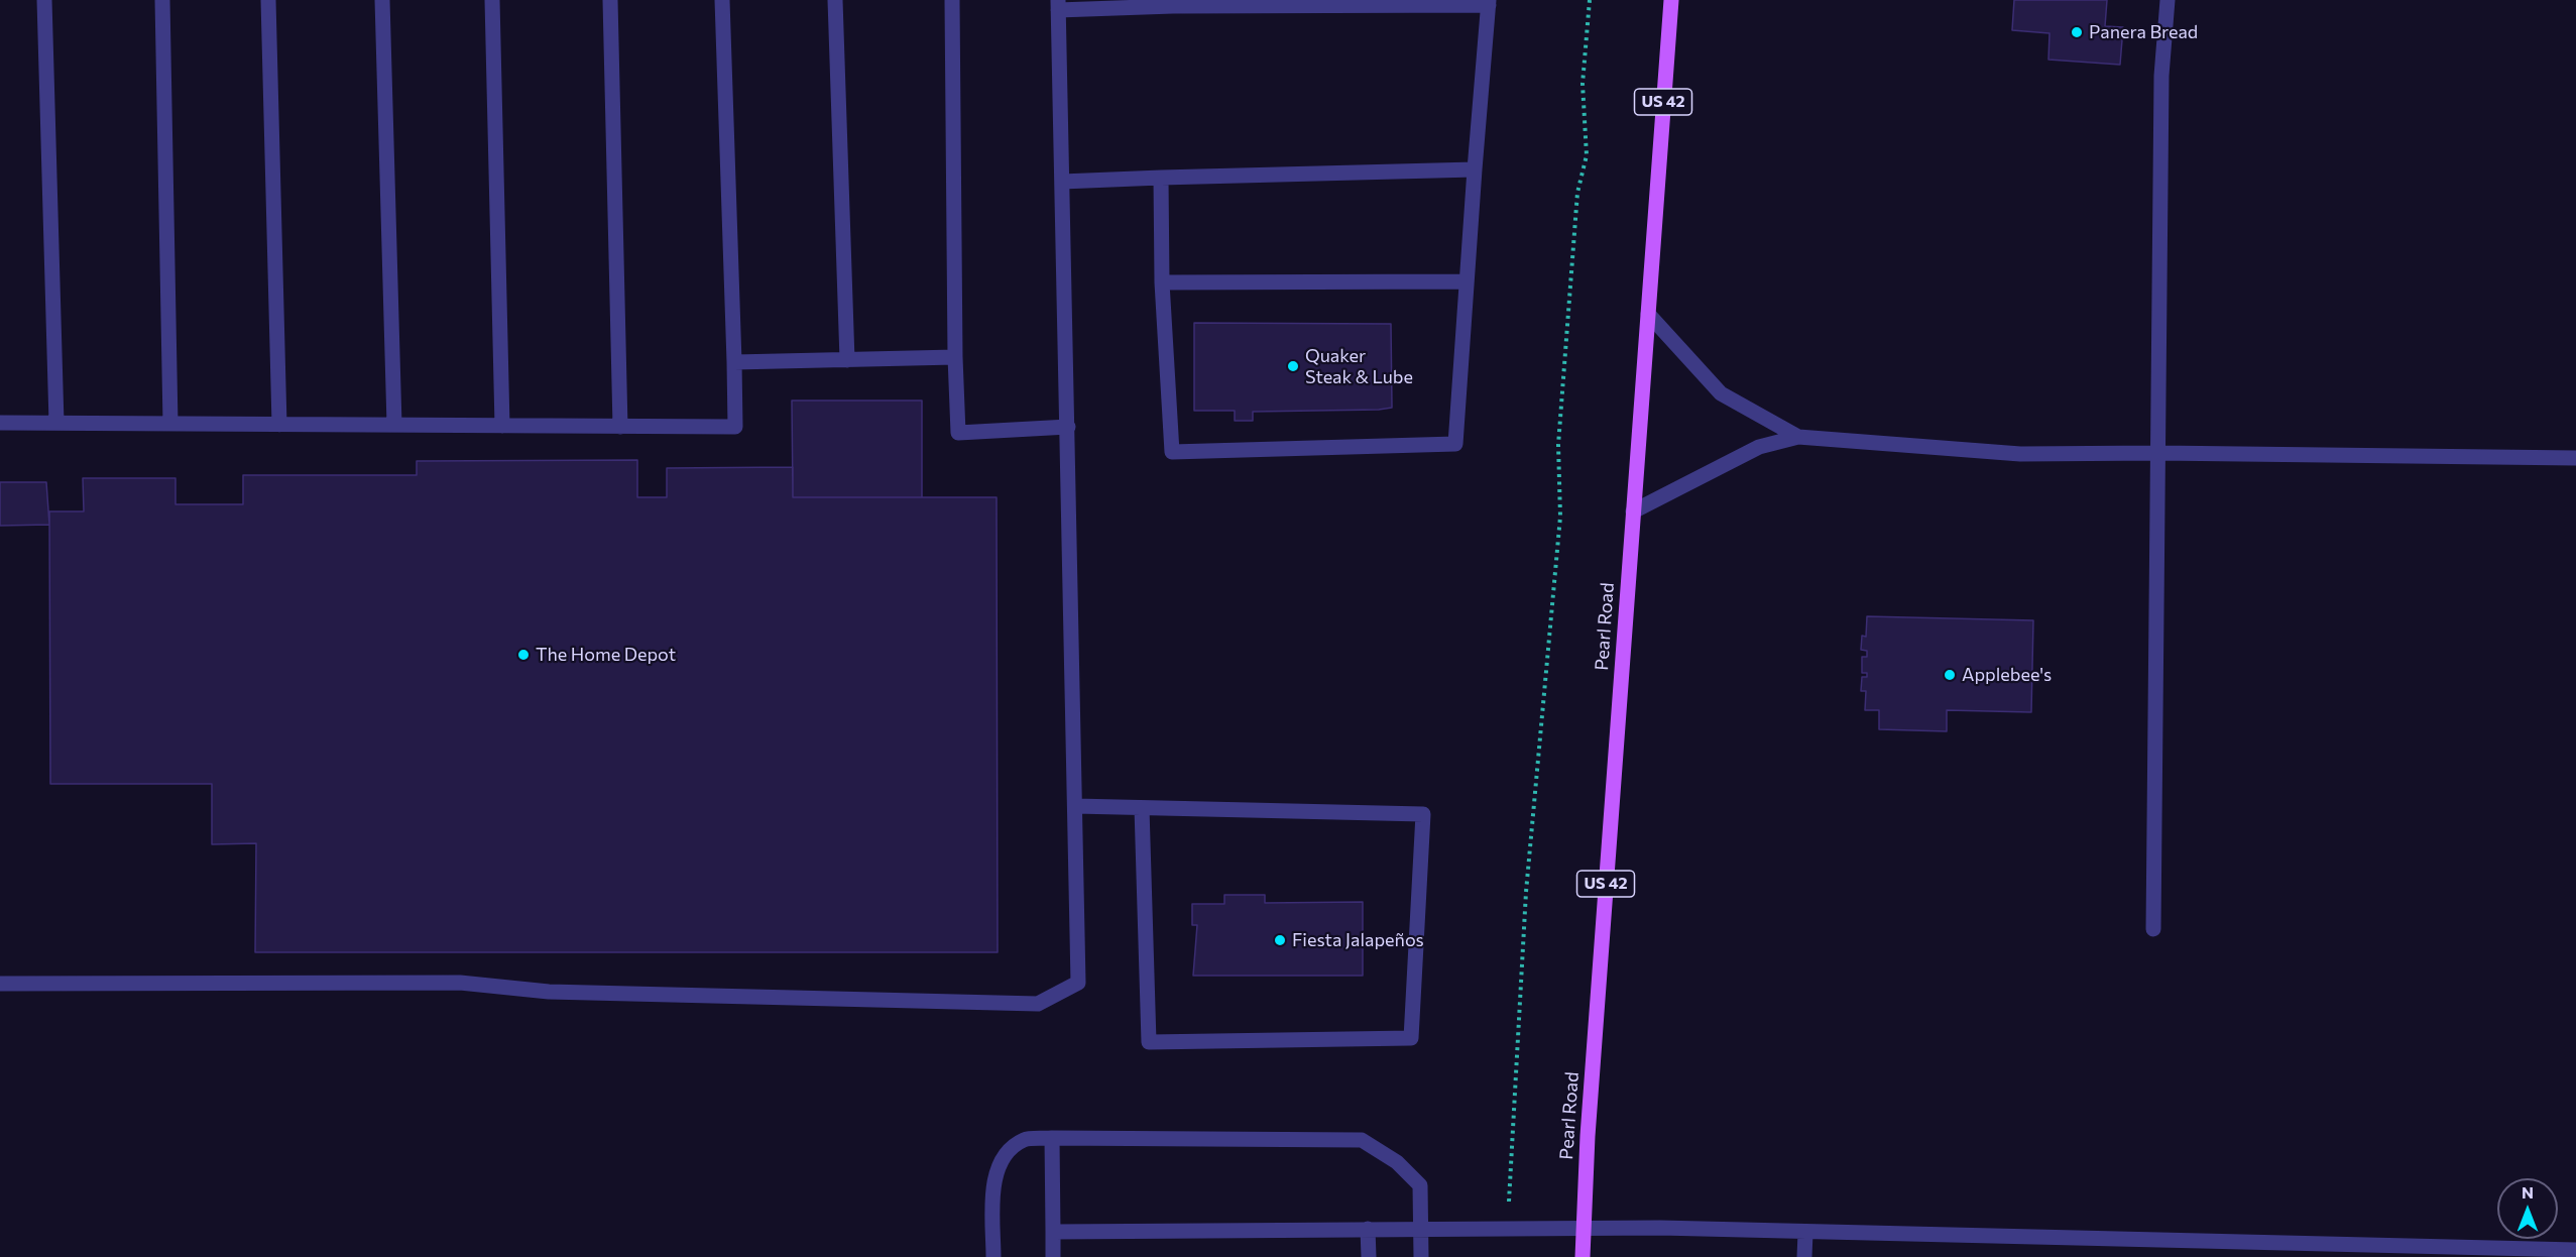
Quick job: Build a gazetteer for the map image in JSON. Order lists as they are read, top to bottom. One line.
{"streets":{"main road":["US 42","Pearl Road"]},"places":["Panera Bread","Quaker Steak & Lube","The Home Depot","Applebee's","Fiesta Jalapeños"],"north":"top"}
